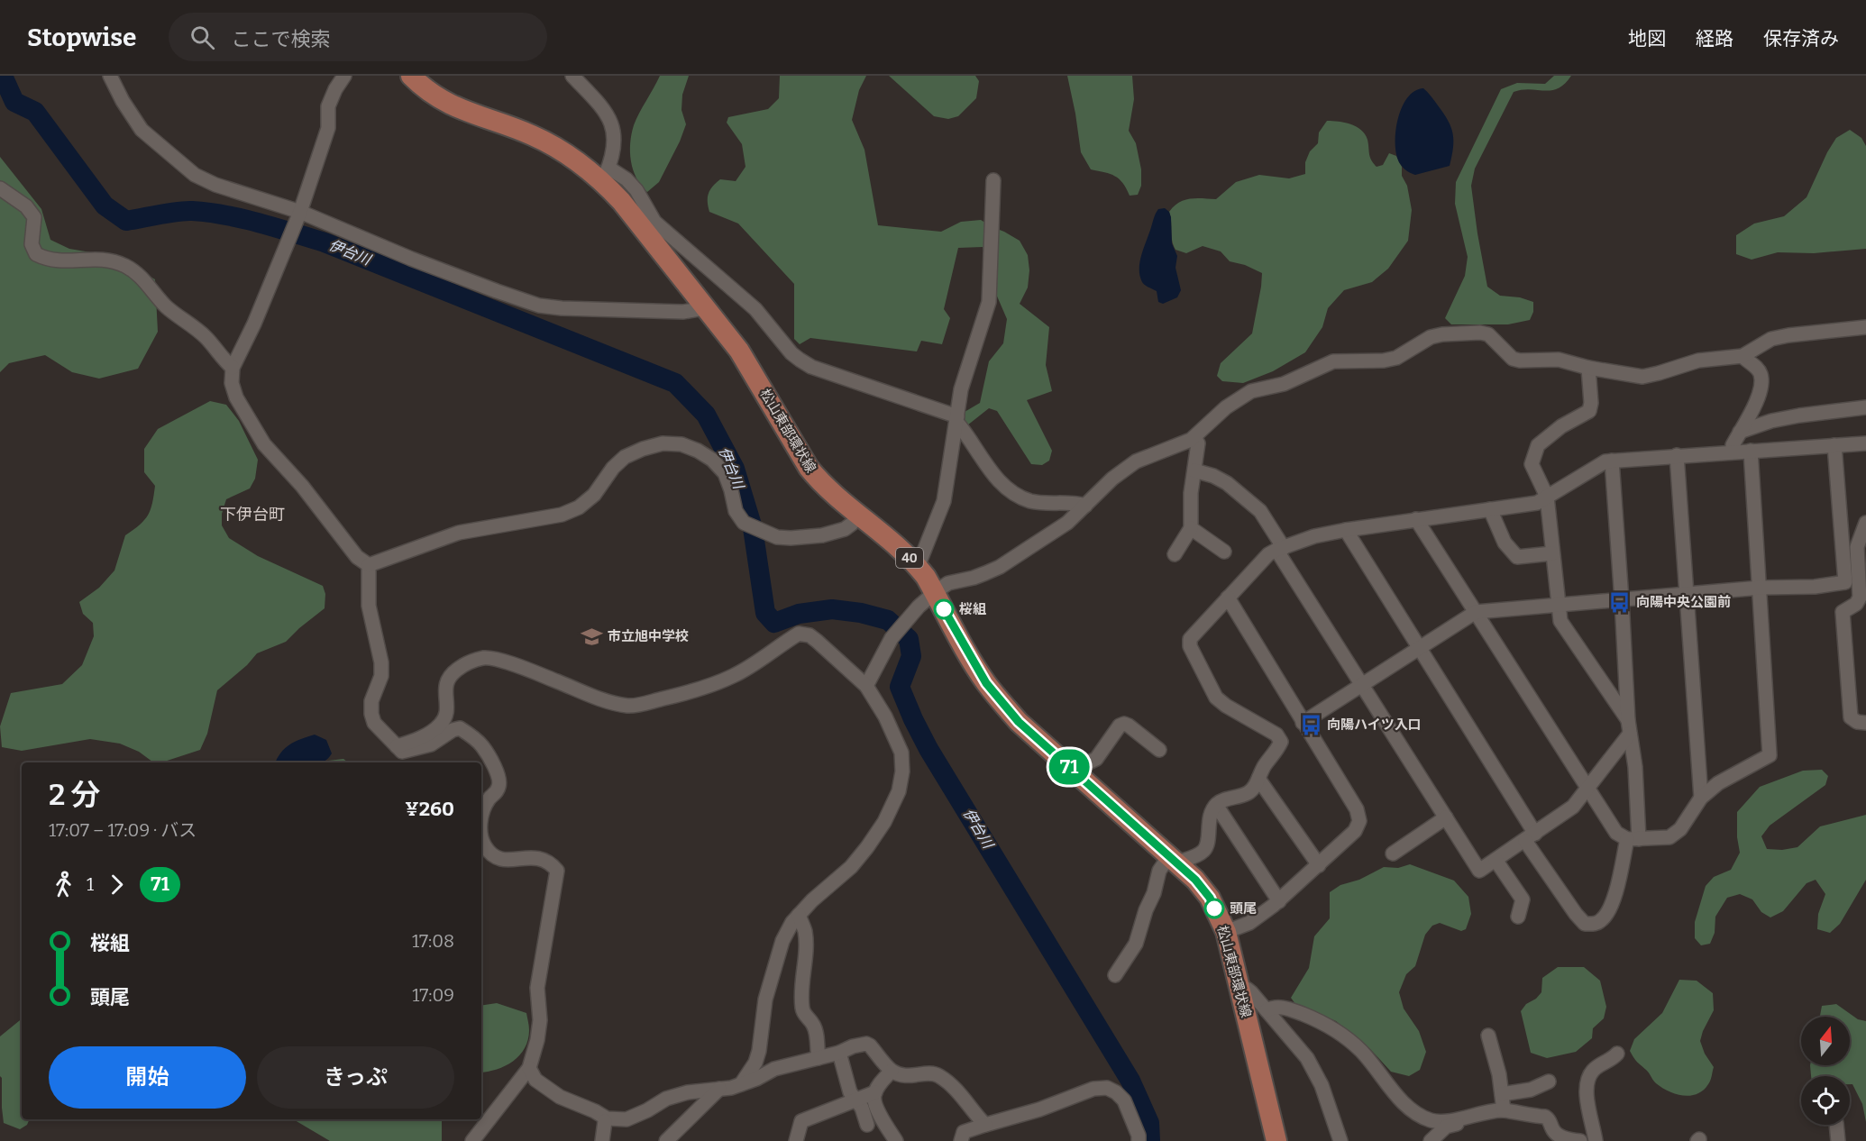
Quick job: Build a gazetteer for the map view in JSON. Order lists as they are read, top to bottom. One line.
{"streets":{"main road":["松山東部環状線","40"]},"districts":["下伊台町"],"water":["伊台川"],"places":{"bus stop":["向陽中央公園前","向陽ハイツ入口"],"other":["桜組","頭尾"],"school or university":["市立旭中学校"]},"lines":["bus line 71"],"north":"top","page":{"header":"Stopwise","search":"ここで検索","nav":["地図","経路","保存済み"],"on_map":"71","heading":["2 分","17:07 – 17:09 · バス","¥260"],"legs":["1","71"],"list":[{"name":"桜組","value":"17:08"},{"name":"頭尾","value":"17:09"}],"buttons":["開始","きっぷ"]}}
